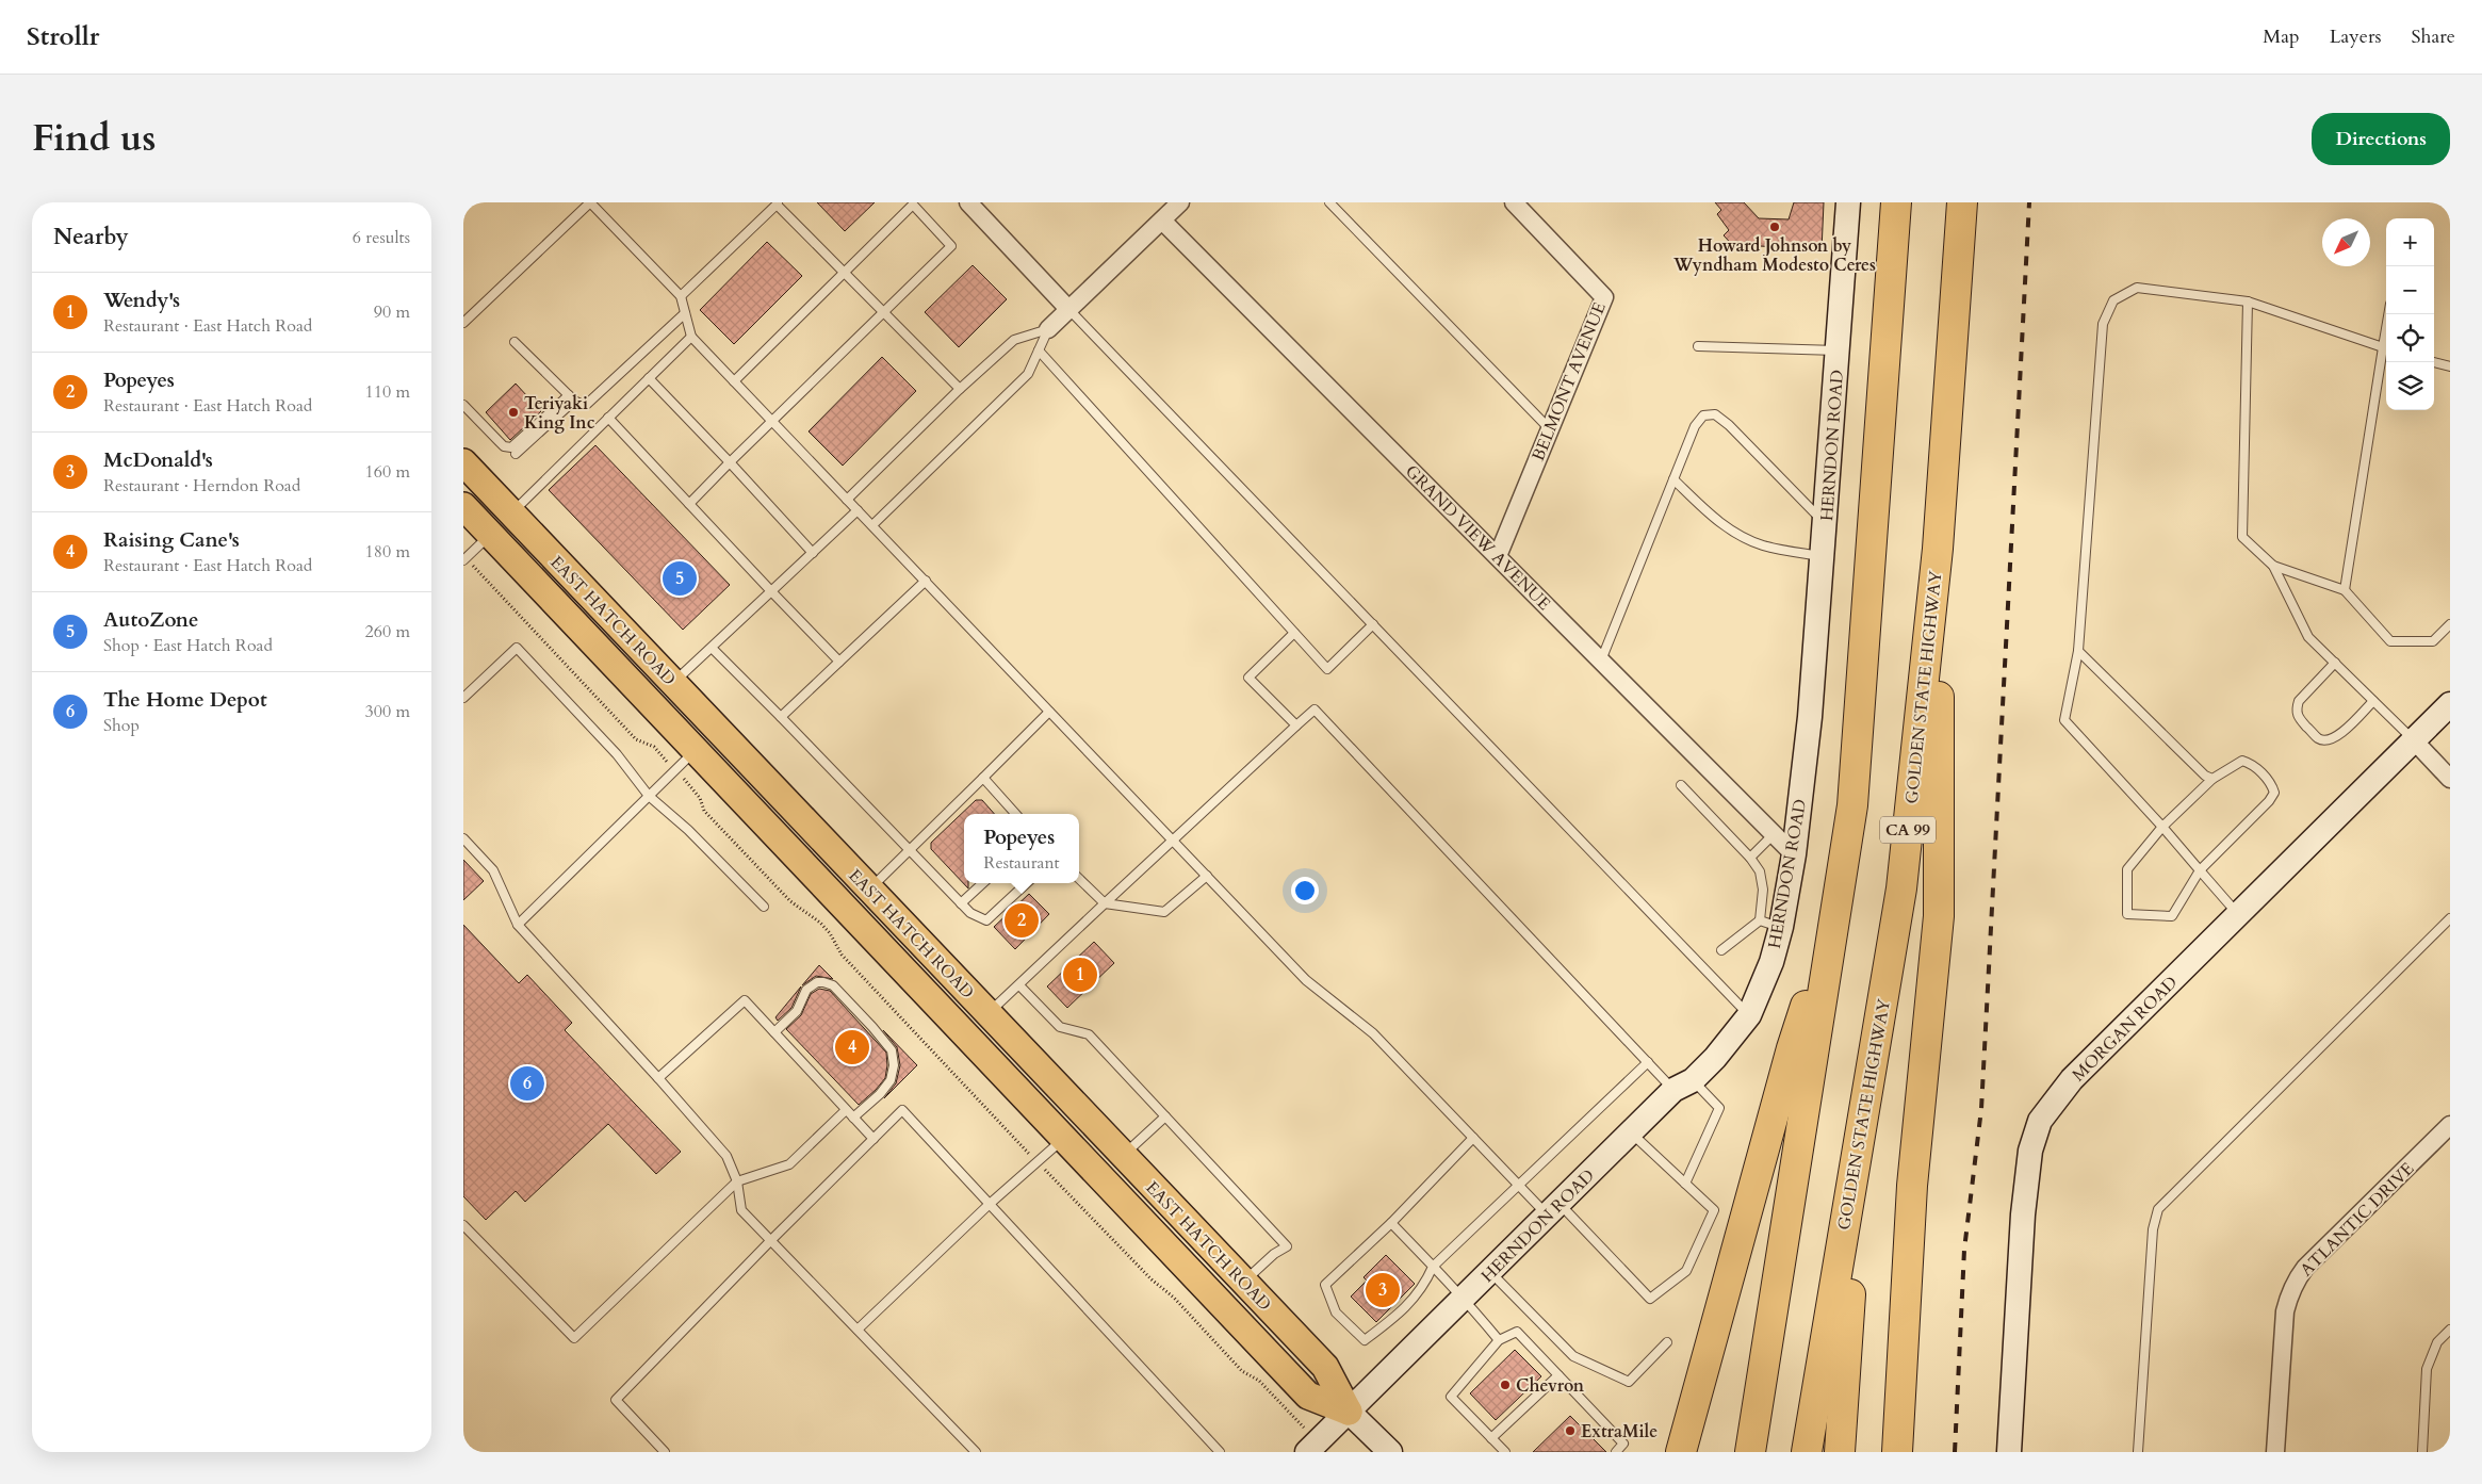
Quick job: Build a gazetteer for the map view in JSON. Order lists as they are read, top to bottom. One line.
{"streets":{"highway":["GOLDEN STATE HIGHWAY","CA 99"],"main road":["EAST HATCH ROAD"],"street":["BELMONT AVENUE","HERNDON ROAD","GRAND VIEW AVENUE","MORGAN ROAD","ATLANTIC DRIVE"]},"crossings":[["BELMONT AVENUE","GRAND VIEW AVENUE"],["HERNDON ROAD","GRAND VIEW AVENUE"],["HERNDON ROAD","EAST HATCH ROAD"]],"places":["Howard Johnson by Wyndham Modesto Ceres","Teriyaki King Inc","Chevron","ExtraMile"],"north":"bottom left","page":{"header":"Strollr","nav":["Map","Layers","Share"],"title":"Find us","buttons":"Directions","heading":["Nearby","6 results"],"map_buttons":["+","−"],"list":[{"mark":"1","name":"Wendy's","note":"Restaurant · East Hatch Road","value":"90 m"},{"mark":"2","name":"Popeyes","note":"Restaurant · East Hatch Road","value":"110 m"},{"mark":"3","name":"McDonald's","note":"Restaurant · Herndon Road","value":"160 m"},{"mark":"4","name":"Raising Cane's","note":"Restaurant · East Hatch Road","value":"180 m"},{"mark":"5","name":"AutoZone","note":"Shop · East Hatch Road","value":"260 m"},{"mark":"6","name":"The Home Depot","note":"Shop","value":"300 m"}],"pins":["5","2","1","4","6","3"],"popup":["Popeyes","Restaurant"]}}
